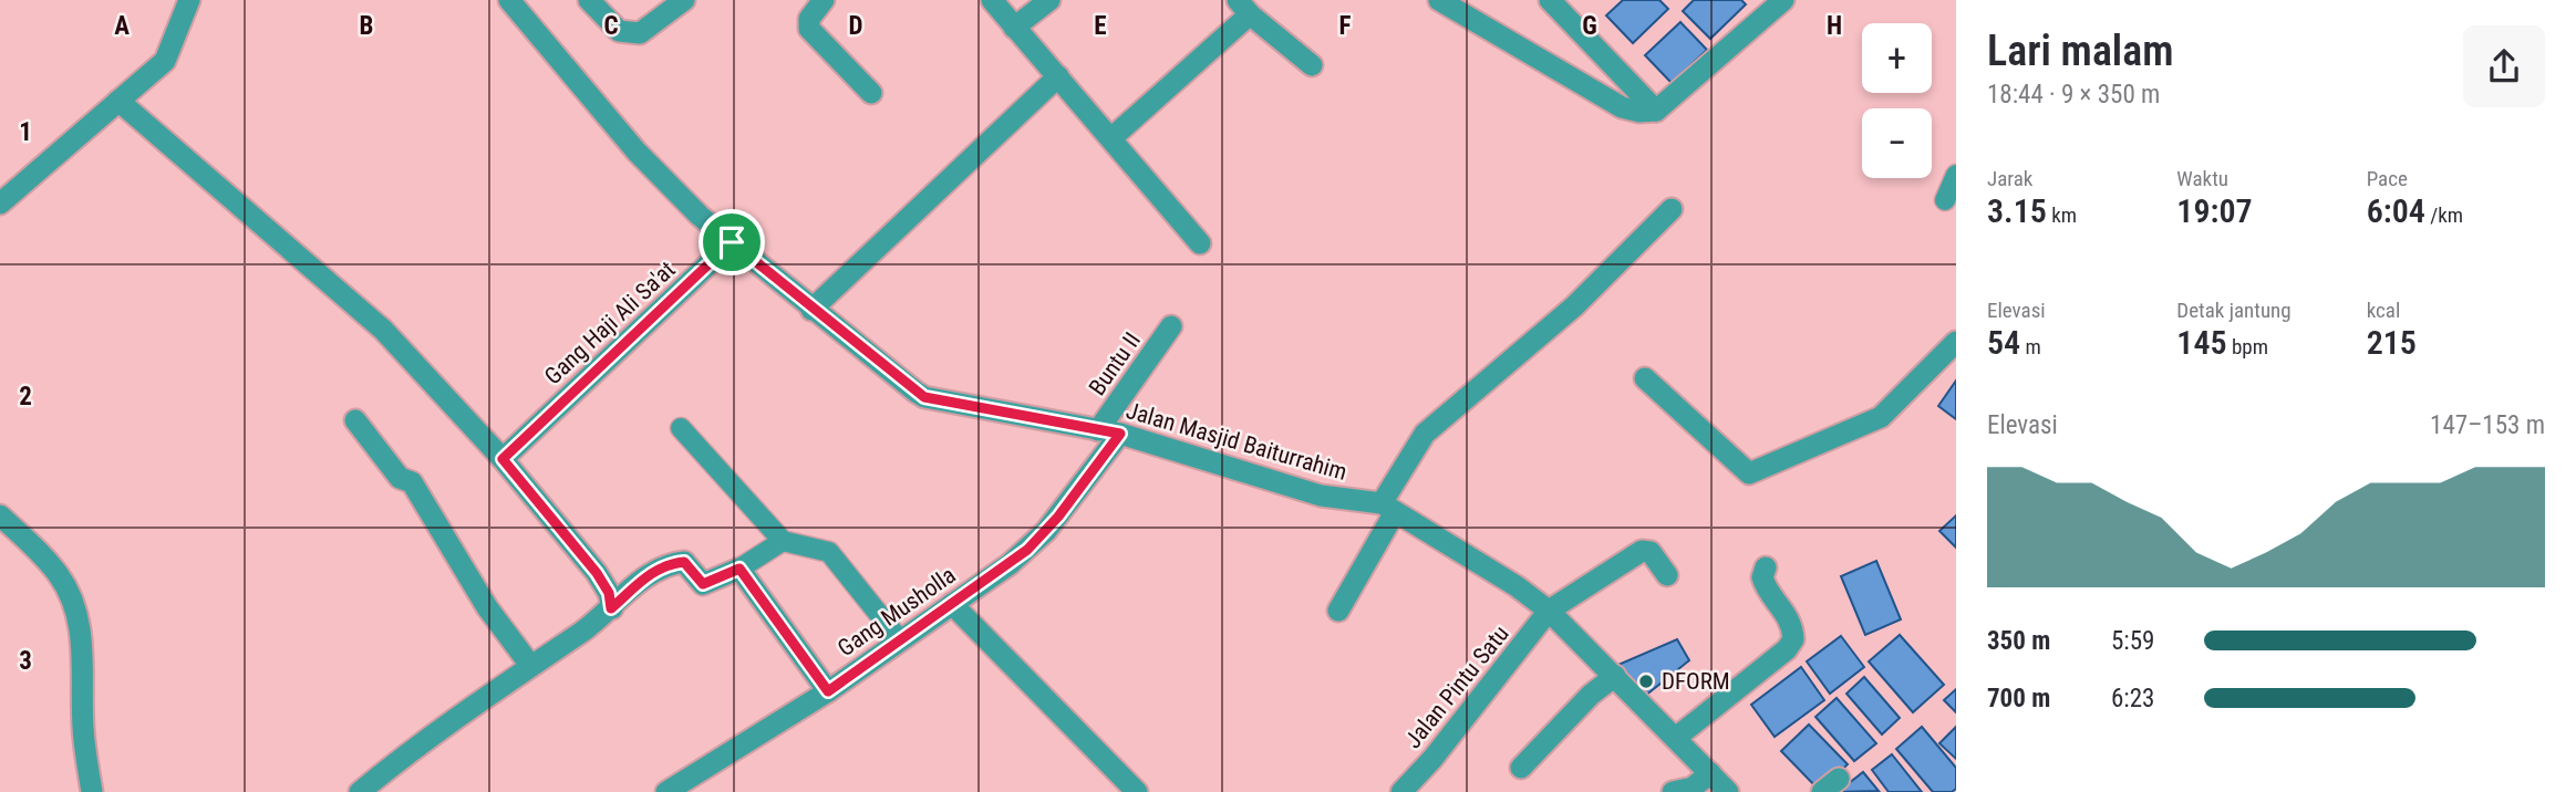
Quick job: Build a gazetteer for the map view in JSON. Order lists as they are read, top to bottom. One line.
{"streets":{"street":["Gang Haji Ali Sa'at","Buntu II","Jalan Masjid Baiturrahim","Gang Musholla","Jalan Pintu Satu"]},"crossings":[["Gang Haji Ali Sa'at","Jalan Masjid Baiturrahim"],["Buntu II","Jalan Masjid Baiturrahim"],["Jalan Masjid Baiturrahim","Gang Musholla"],["Jalan Masjid Baiturrahim","Jalan Pintu Satu"]],"places":["DFORM"],"page":{"heading":["Lari malam","18:44 · 9 × 350 m"],"map_buttons":["+","−"],"stats":[["Jarak","3.15 km"],["Waktu","19:07"],["Pace","6:04 /km"],["Elevasi","54 m"],["Detak jantung","145 bpm"],["kcal","215"]],"chart":["Elevasi","147–153 m"],"list":[{"name":"350 m","note":"5:59"},{"name":"700 m","note":"6:23"}]},"grid":{"columns":["A","B","C","D","E","F","G","H"],"rows":["1","2","3"]}}
